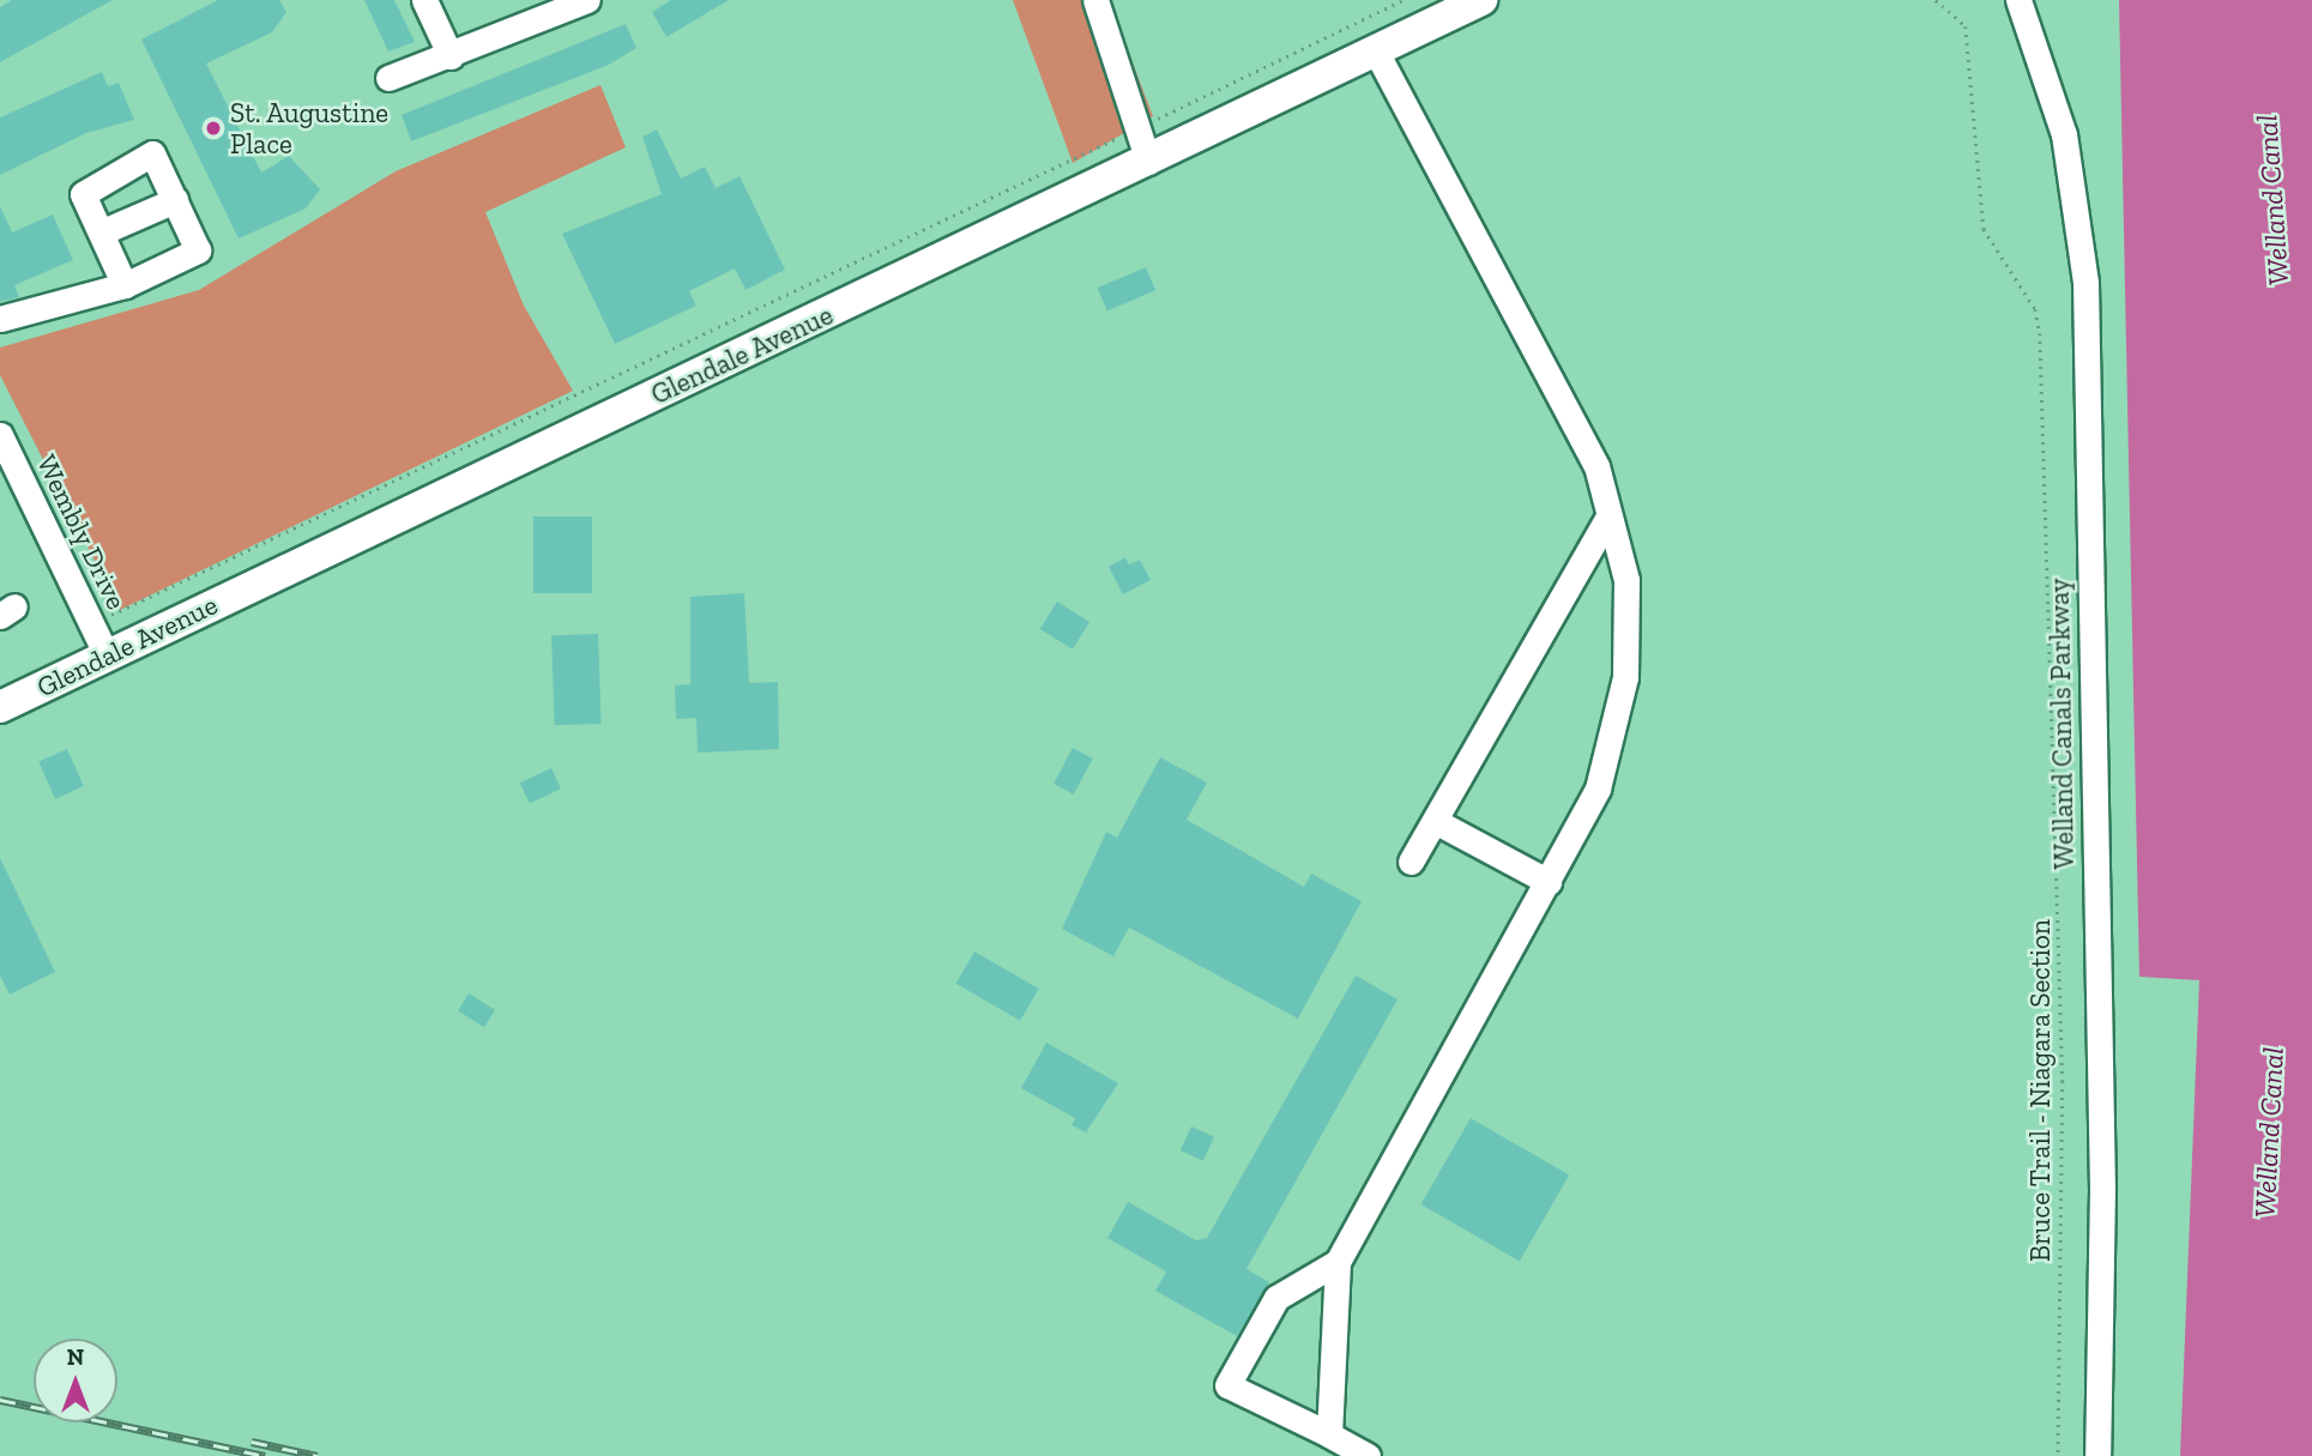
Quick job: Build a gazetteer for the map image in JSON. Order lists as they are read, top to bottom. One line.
{"streets":{"main road":["Glendale Avenue"],"street":["Wembly Drive","Welland Canals Parkway"],"path":["Bruce Trail - Niagara Section"]},"crossings":[["Glendale Avenue","Wembly Drive"]],"water":["Welland Canal"],"places":["St. Augustine Place"],"north":"top"}
